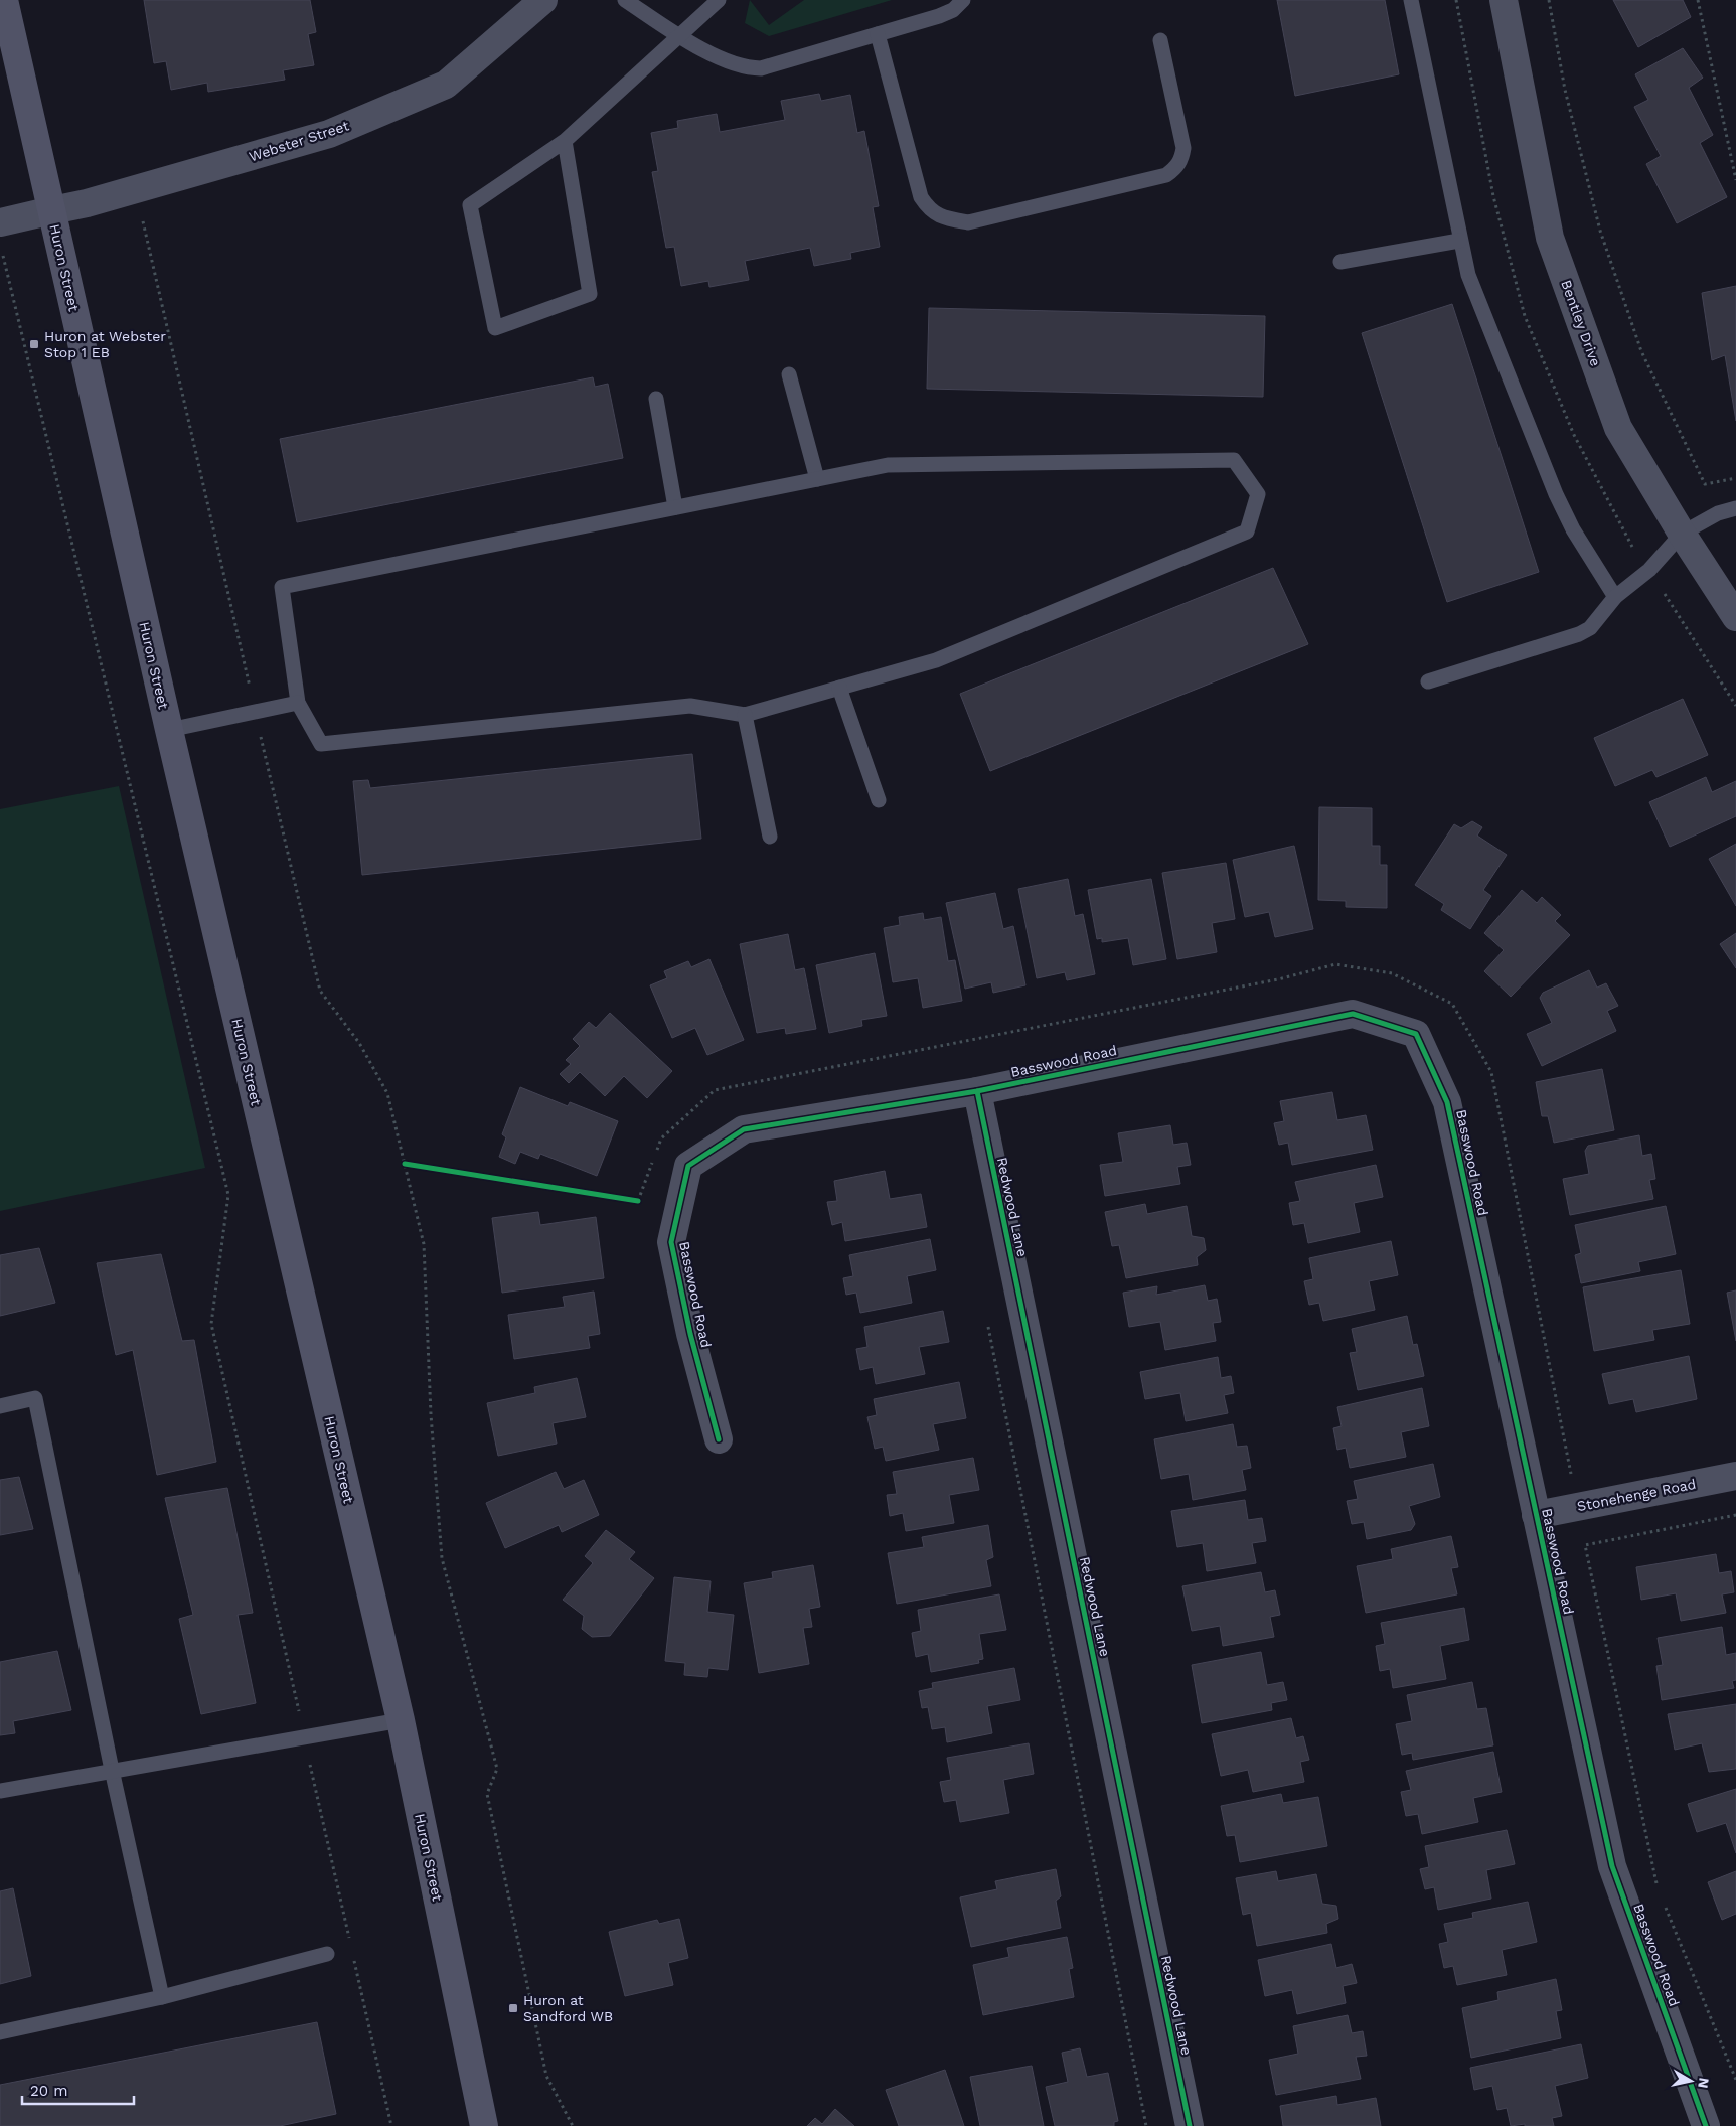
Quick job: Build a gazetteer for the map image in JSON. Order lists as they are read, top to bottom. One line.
{"streets":{"main road":["Huron Street"],"street":["Webster Street","Bentley Drive","Basswood Road","Redwood Lane","Stonehenge Road"]},"crossings":[["Webster Street","Huron Street"],["Basswood Road","Redwood Lane"],["Basswood Road","Stonehenge Road"]],"places":{"transit":["Huron at Webster Stop 1 EB","Huron at Sandford WB"]},"scale_bar":"20 m","north":"right"}
